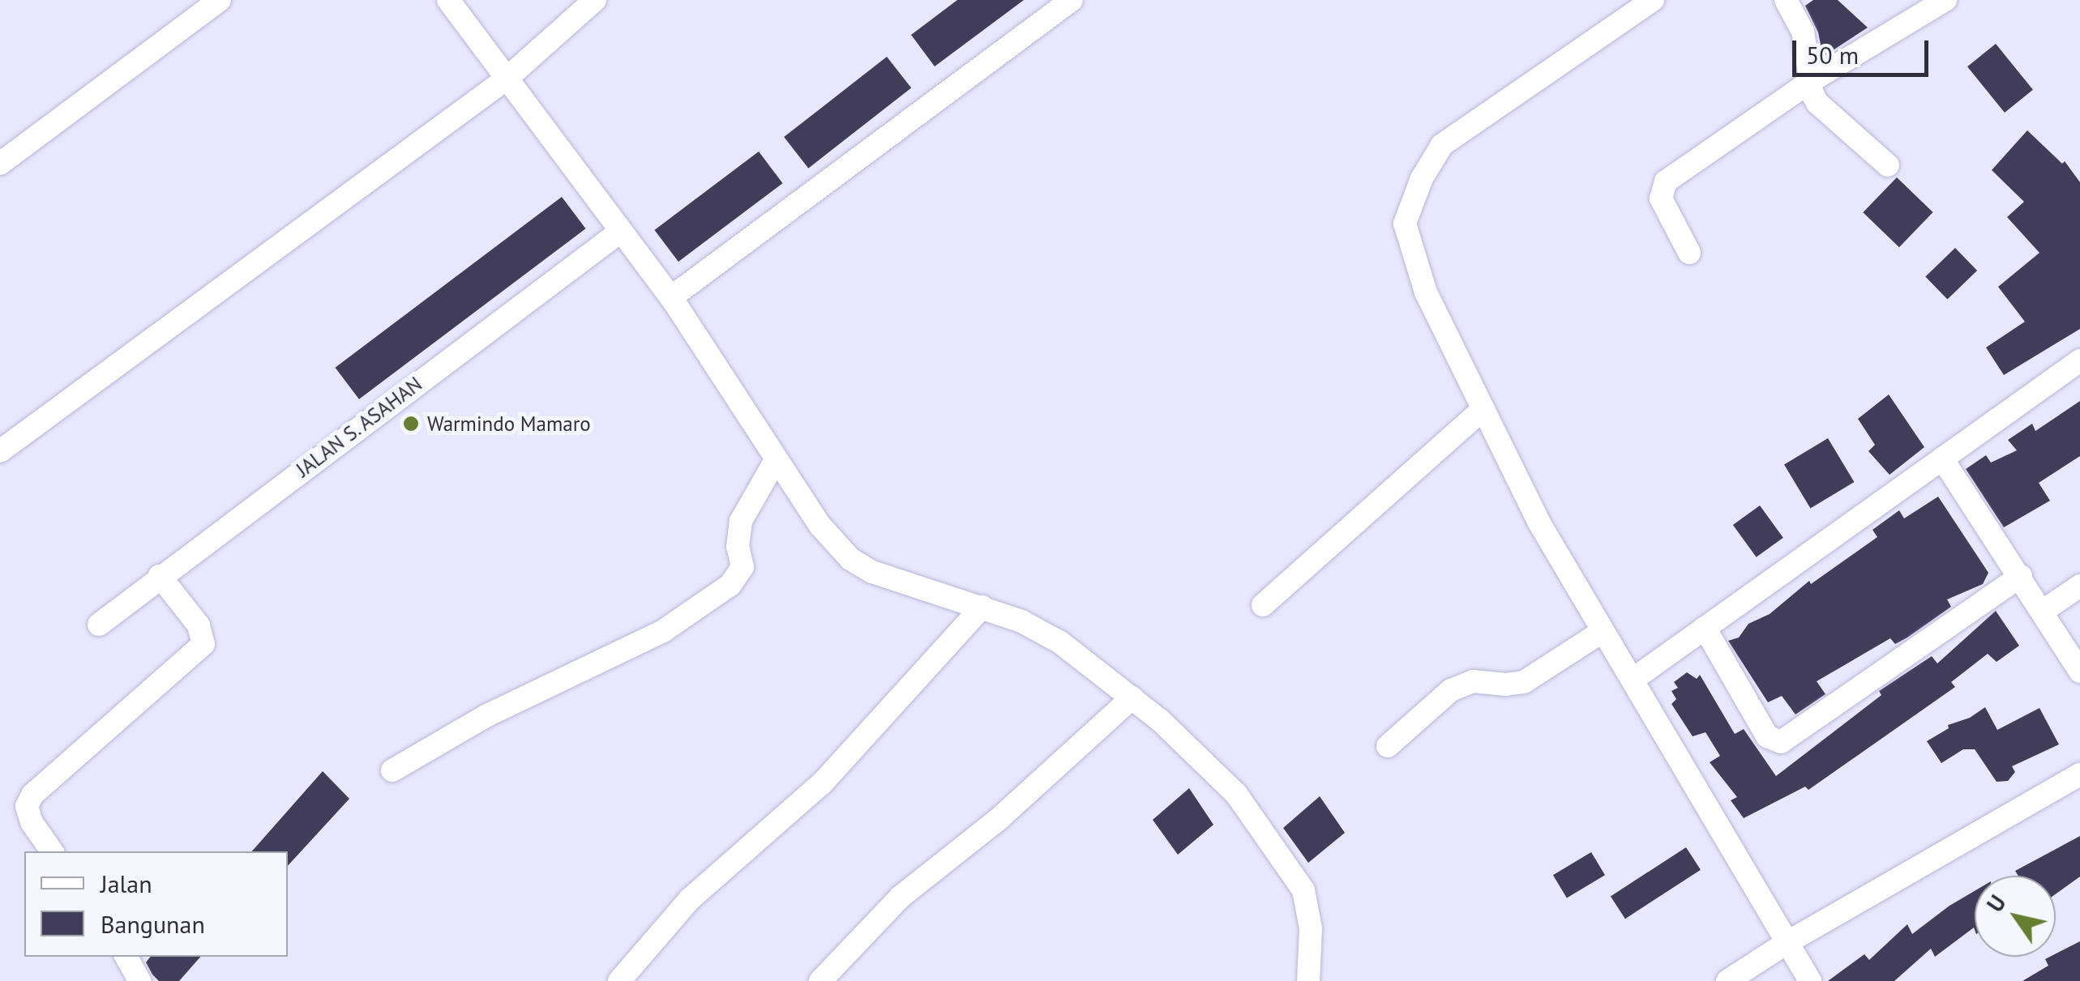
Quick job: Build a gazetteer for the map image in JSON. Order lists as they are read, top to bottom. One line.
{"streets":{"street":["JALAN S. ASAHAN"]},"places":["Warmindo Mamaro"],"legend":["Jalan","Bangunan"],"scale_bar":"50 m","north":"top left"}
